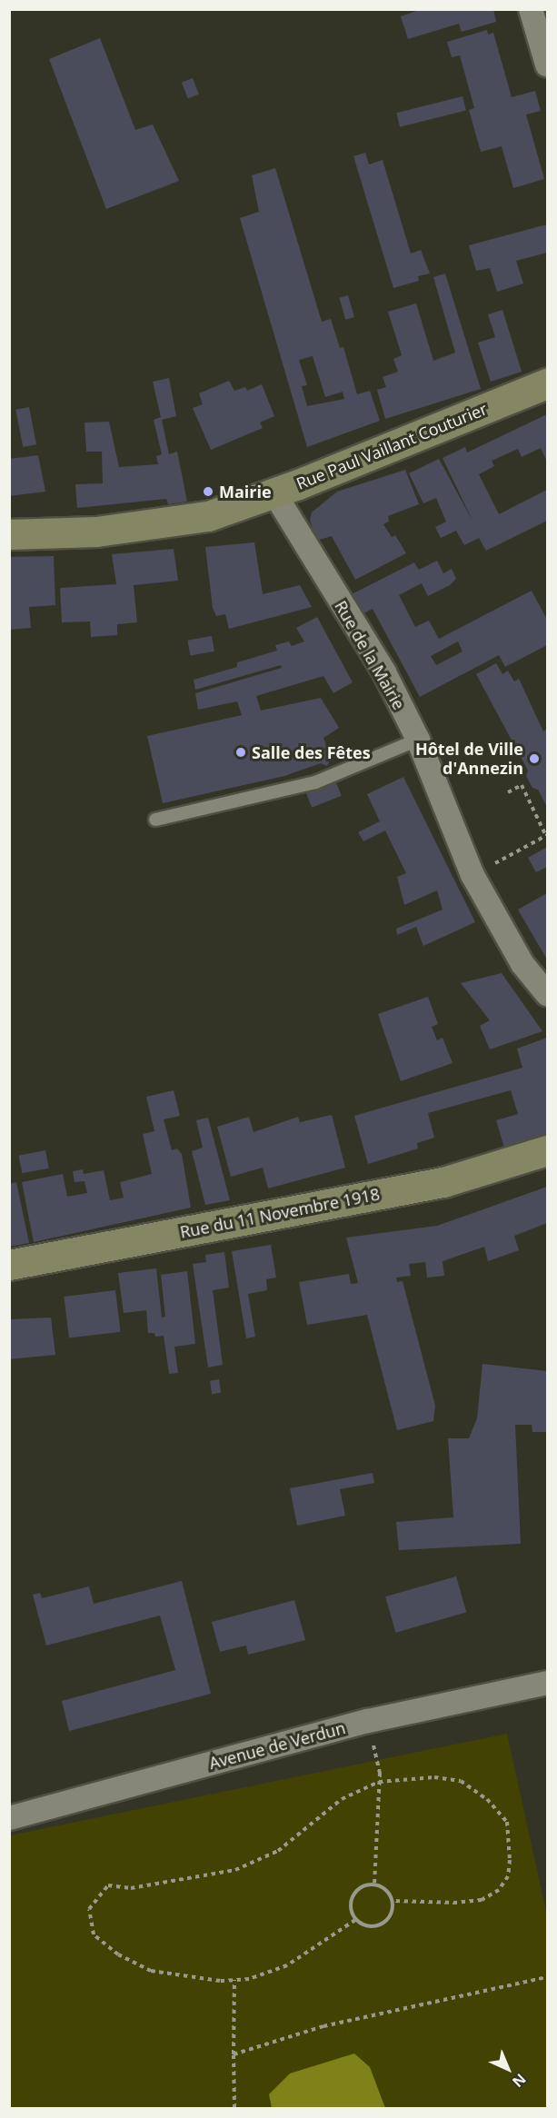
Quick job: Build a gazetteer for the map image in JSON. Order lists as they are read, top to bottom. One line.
{"streets":{"street":["Rue Paul Vaillant Couturier","Rue de la Mairie","Rue du 11 Novembre 1918","Avenue de Verdun"]},"crossings":[["Rue Paul Vaillant Couturier","Rue de la Mairie"]],"places":["Mairie","Salle des Fêtes","Hôtel de Ville d'Annezin"],"north":"bottom right"}
